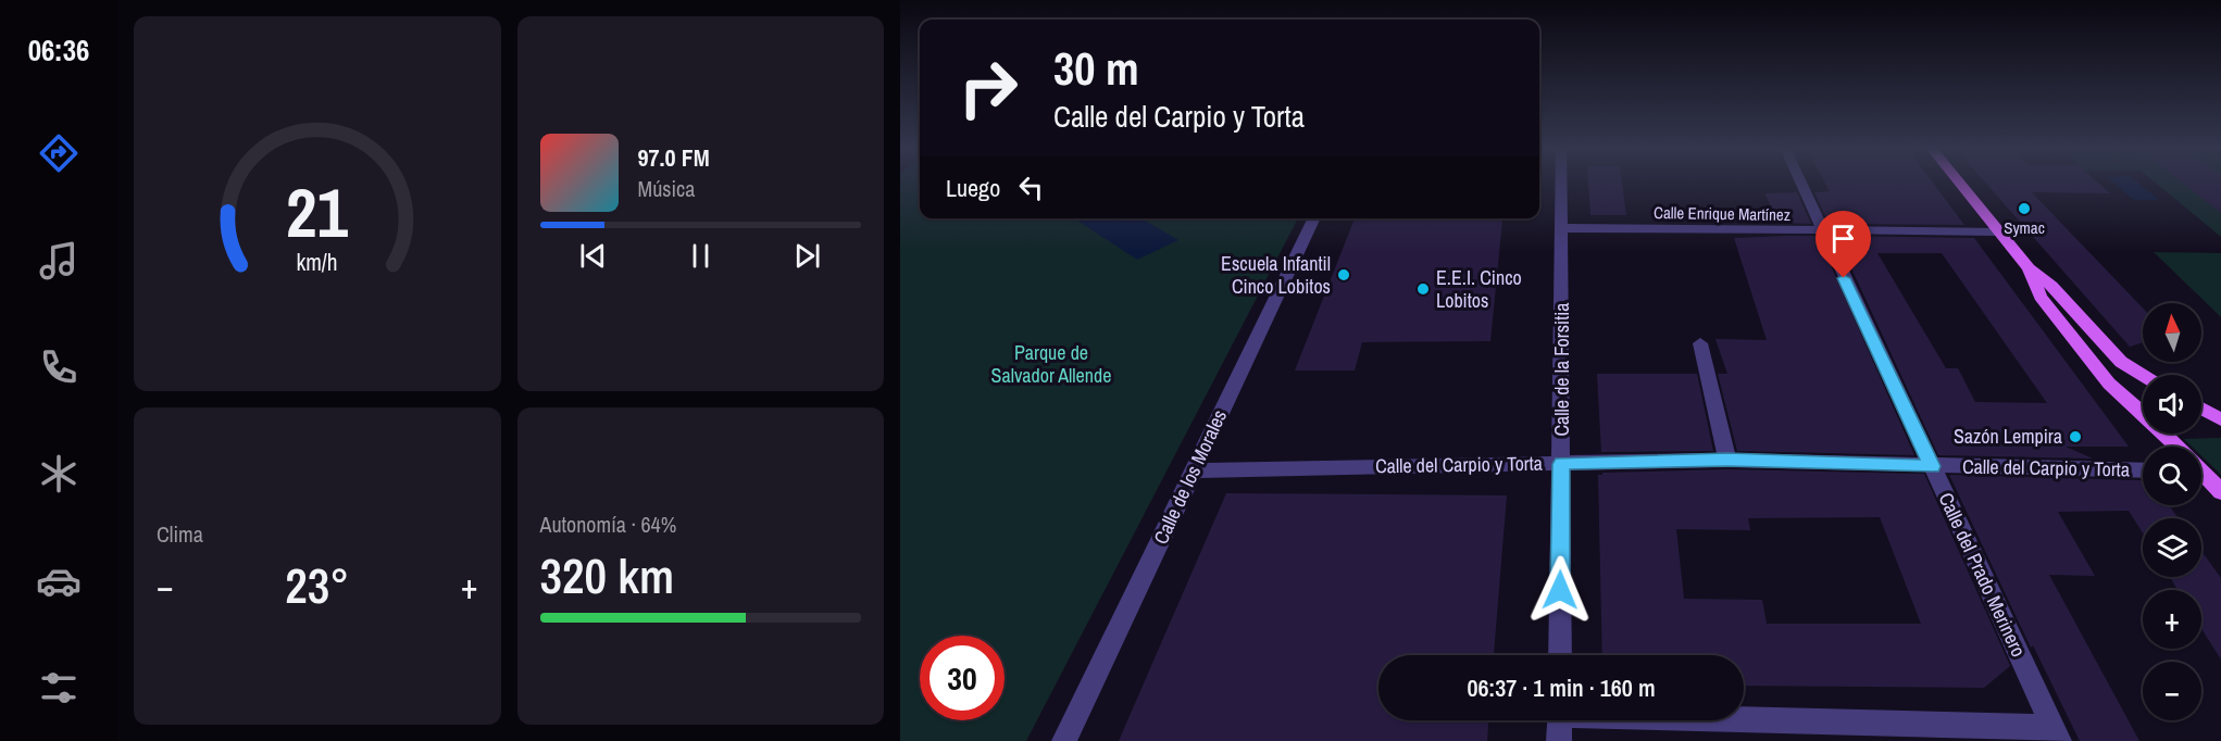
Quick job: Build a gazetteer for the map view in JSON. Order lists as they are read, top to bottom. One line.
{"streets":{"street":["Calle Enrique Martínez","Calle de la Forsitia","Calle del Carpio y Torta","Calle de los Morales","Calle del Prado Merinero"]},"crossings":[["Calle Enrique Martínez","Calle de la Forsitia"],["Calle Enrique Martínez","Calle del Prado Merinero"],["Calle de la Forsitia","Calle del Carpio y Torta"],["Calle del Carpio y Torta","Calle de los Morales"],["Calle del Carpio y Torta","Calle del Prado Merinero"]],"parks":["Parque de Salvador Allende"],"places":["Symac","Escuela Infantil Cinco Lobitos","E.E.I. Cinco Lobitos","Sazón Lempira"],"north":"top","page":{"tabs":"06:36","turn":["30 m","Calle del Carpio y Torta"],"song":["97.0 FM","Música"],"then":"Luego","map_buttons":["+","−"],"tile":["Clima",["Autonomía · 64%","320 km"]],"heat":["−","23°","+"],"limit":"30","trip":"06:37 · 1 min · 160 m","gauge":["21","km/h"]}}
